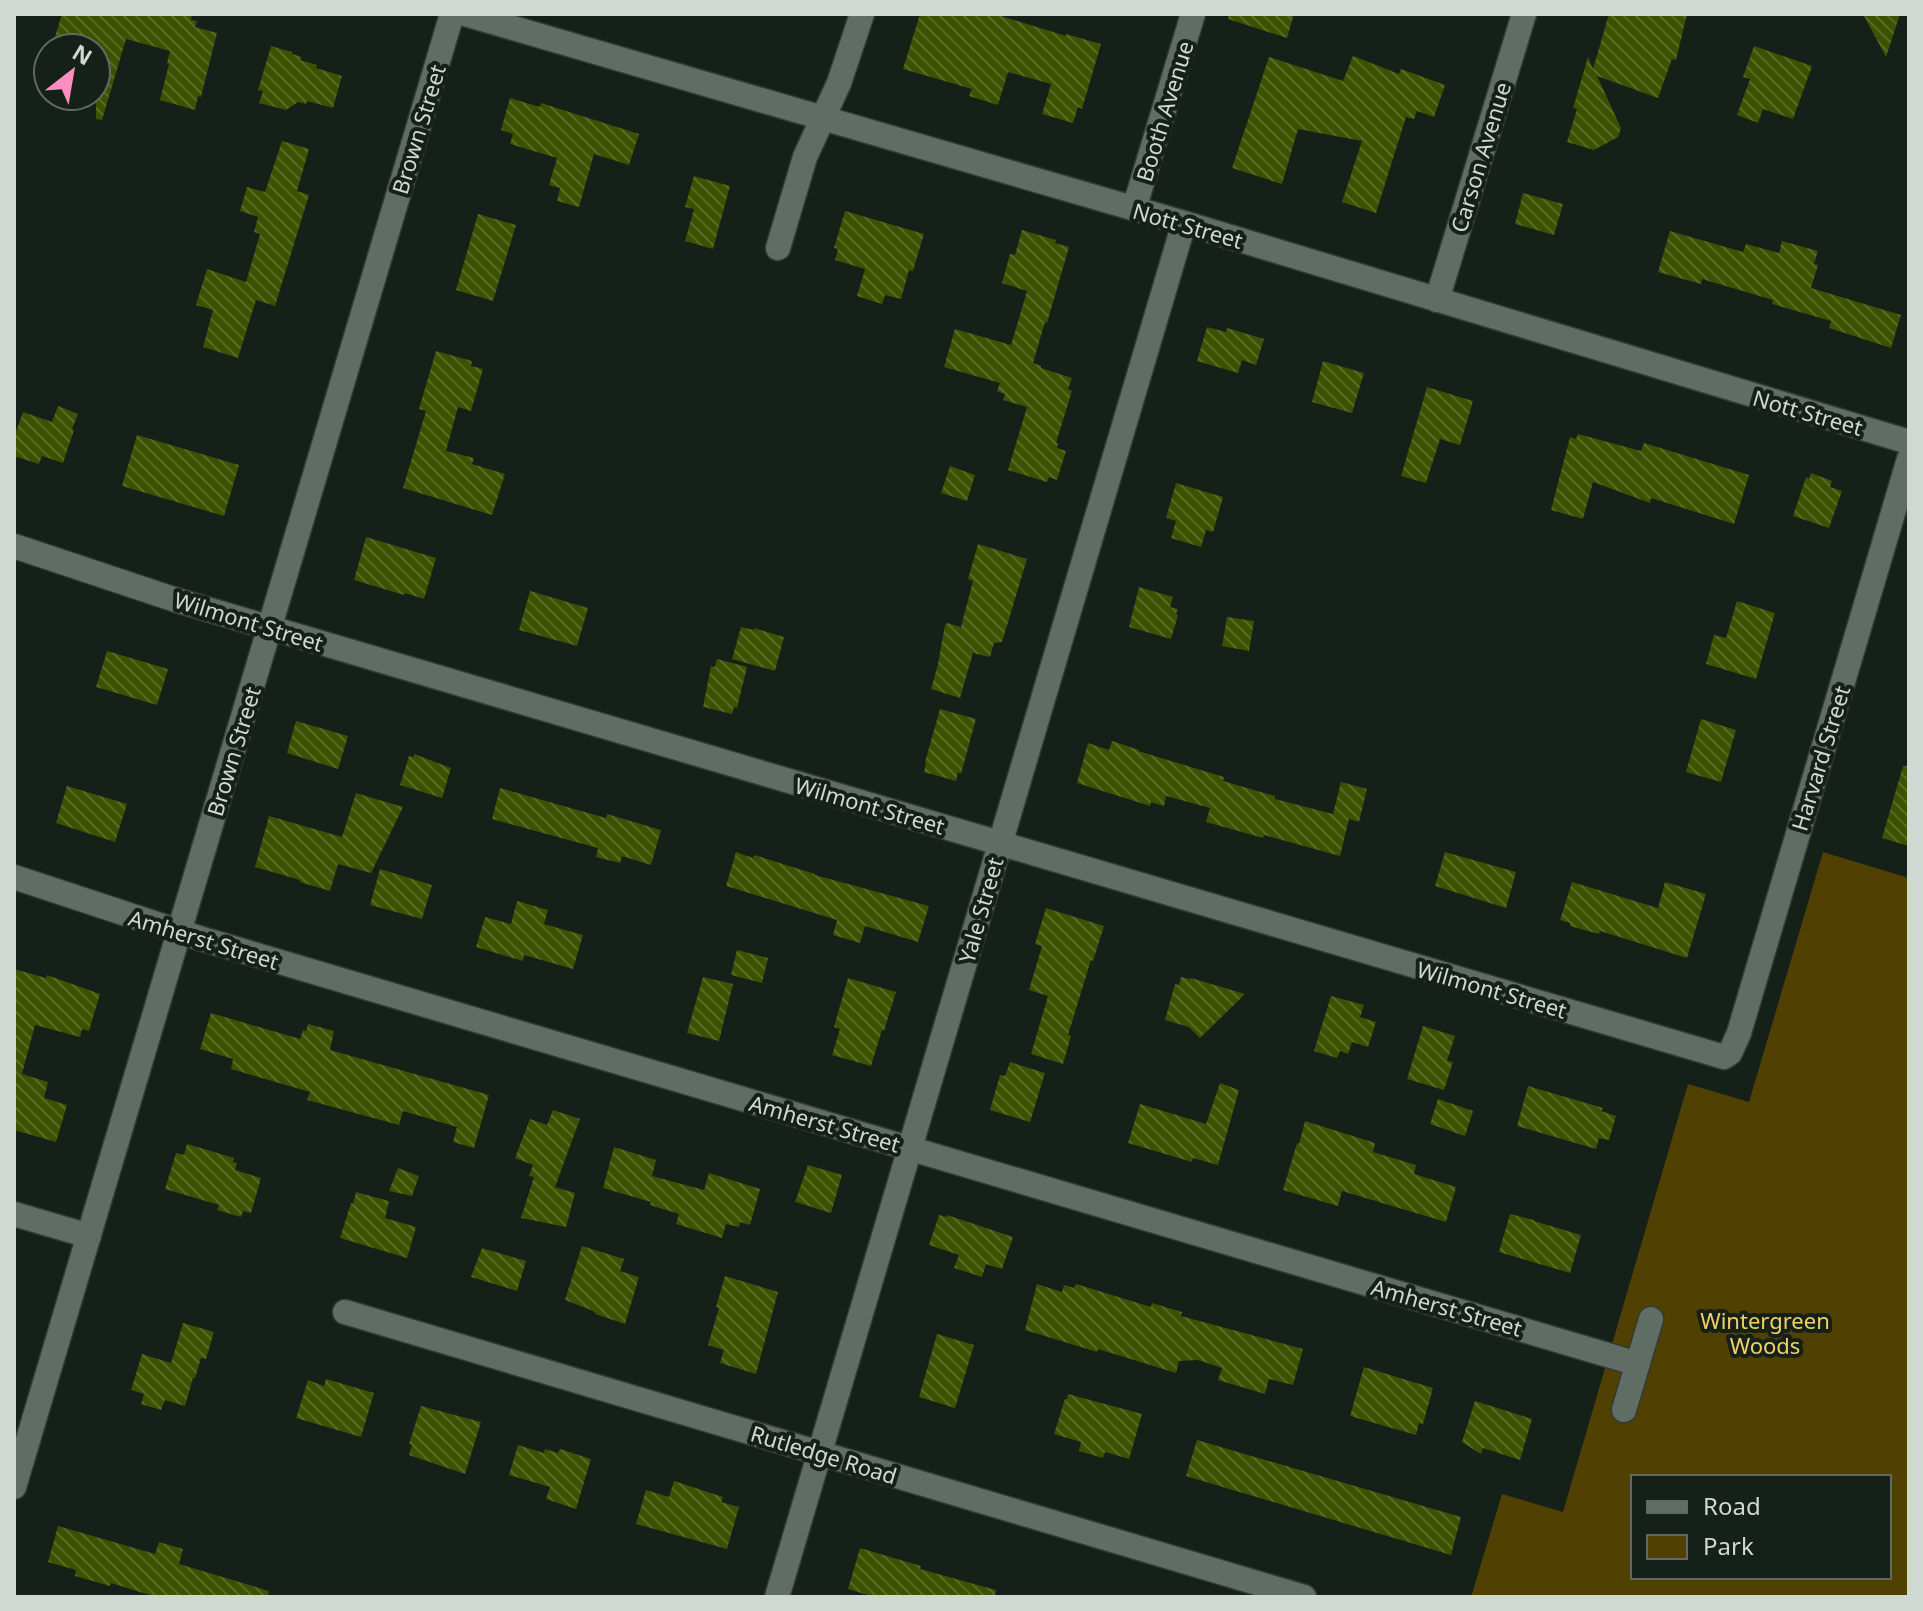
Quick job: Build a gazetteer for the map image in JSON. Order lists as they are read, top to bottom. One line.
{"streets":{"street":["Booth Avenue","Brown Street","Carson Avenue","Nott Street","Wilmont Street","Harvard Street","Yale Street","Amherst Street","Rutledge Road"]},"crossings":[["Booth Avenue","Nott Street"],["Brown Street","Wilmont Street"],["Brown Street","Amherst Street"],["Carson Avenue","Nott Street"],["Nott Street","Yale Street"],["Wilmont Street","Harvard Street"],["Wilmont Street","Yale Street"],["Yale Street","Amherst Street"],["Yale Street","Rutledge Road"]],"parks":["Wintergreen Woods"],"legend":["Road","Park"],"north":"top right"}
